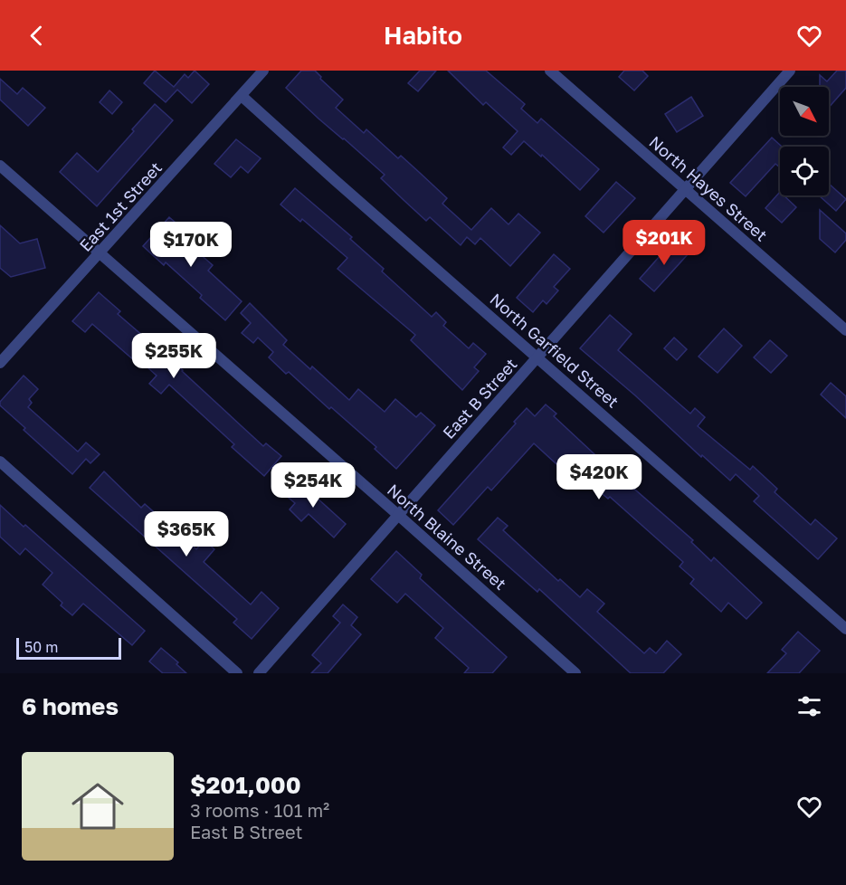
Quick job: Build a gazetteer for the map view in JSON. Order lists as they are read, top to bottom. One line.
{"streets":{"street":["North Hayes Street","East 1st Street","North Garfield Street","East B Street","North Blaine Street"]},"crossings":[["North Hayes Street","East B Street"],["East 1st Street","North Garfield Street"],["East 1st Street","North Blaine Street"],["North Garfield Street","East B Street"],["East B Street","North Blaine Street"]],"scale_bar":"50 m","north":"bottom right","page":{"header":"Habito","price":["$201K","$170K","$255K","$420K","$254K","$365K"],"scale":"50 m","heading":"6 homes","list":[{"name":"$201,000","note":"3 rooms · 101 m² · East B Street"}]}}
